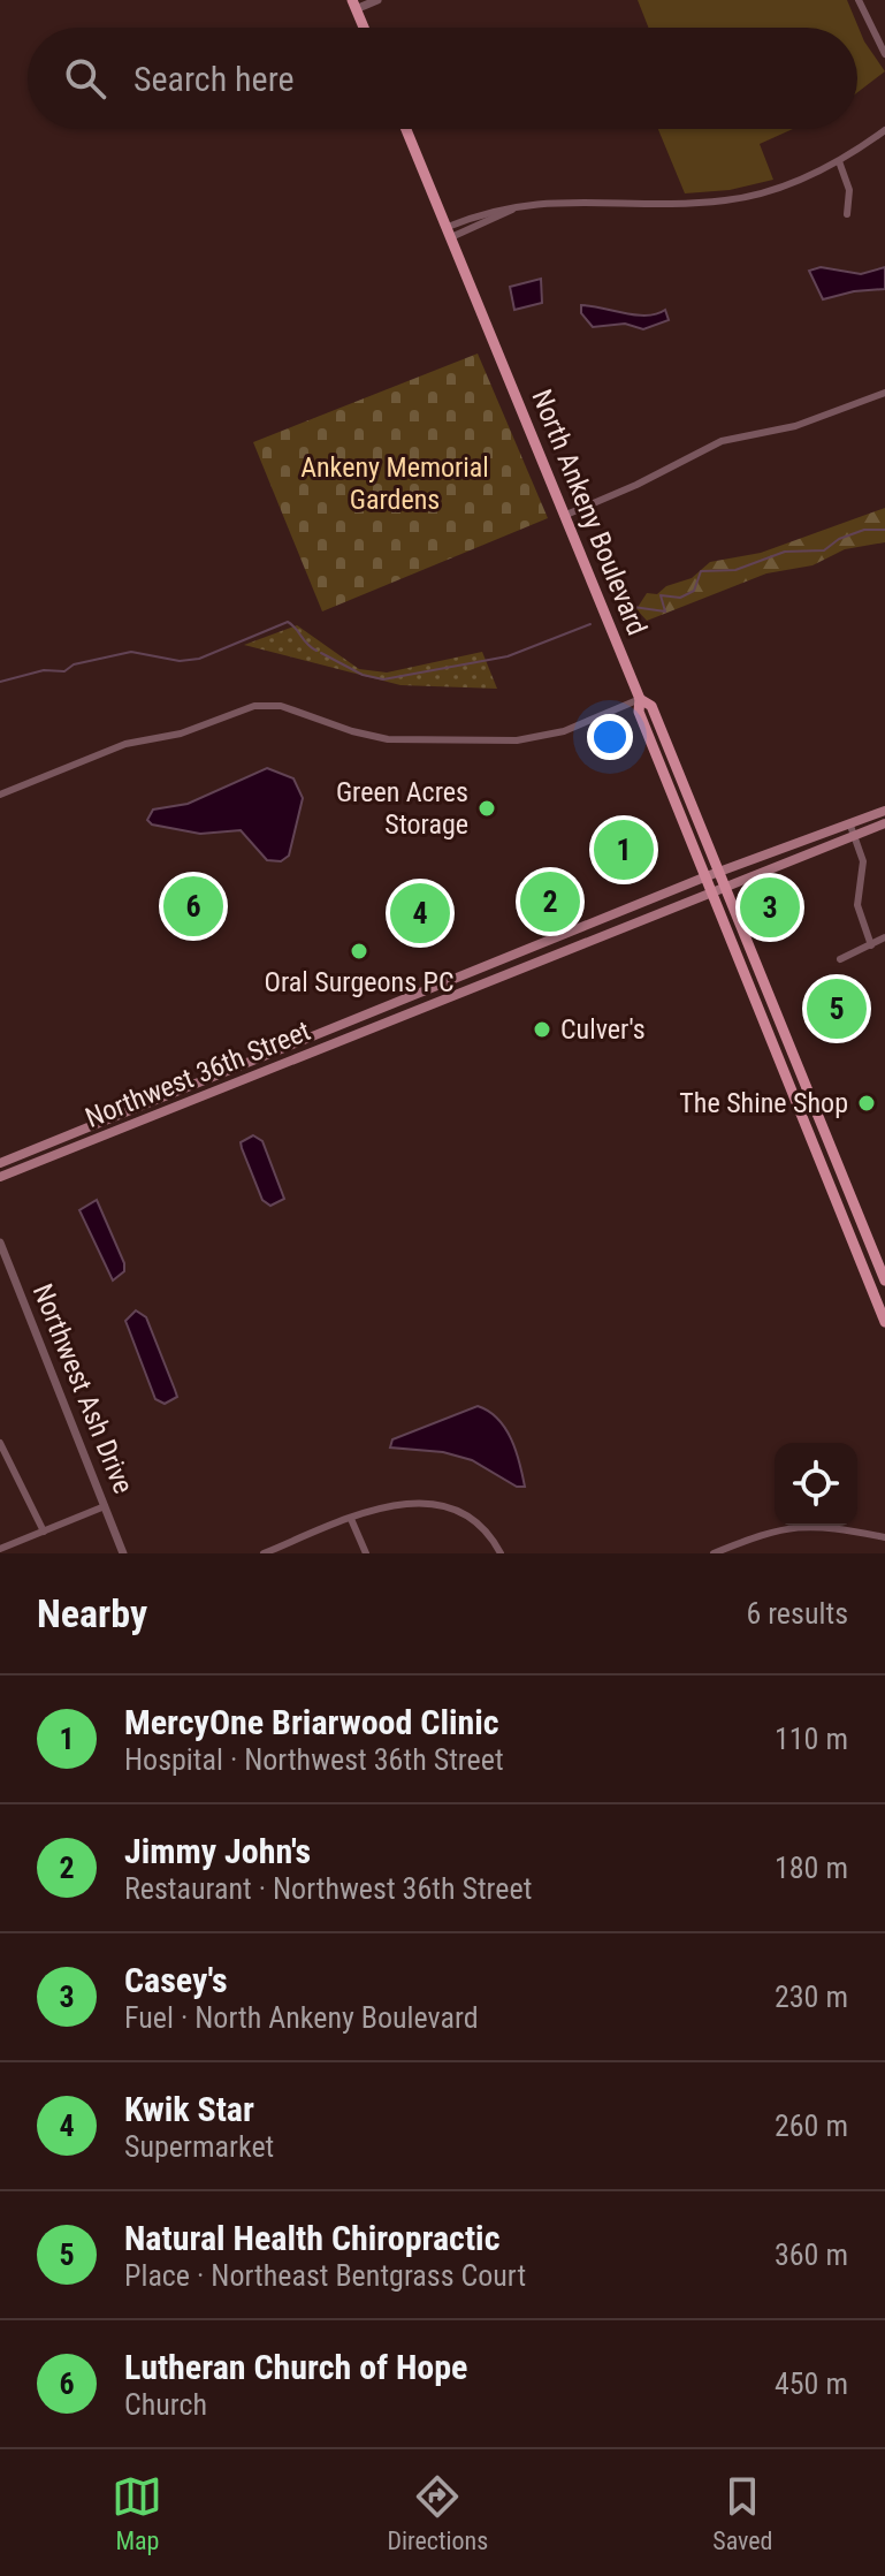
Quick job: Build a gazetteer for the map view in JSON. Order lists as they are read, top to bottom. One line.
{"streets":{"main road":["North Ankeny Boulevard","Northwest 36th Street"],"street":["Northwest Ash Drive"]},"crossings":[["North Ankeny Boulevard","Northwest 36th Street"]],"parks":["Ankeny Memorial Gardens"],"places":["Green Acres Storage","Oral Surgeons PC","Culver's","The Shine Shop"],"page":{"search":"Search here","pins":["1","2","6","3","4","5"],"heading":["Nearby","6 results"],"list":[{"mark":"1","name":"MercyOne Briarwood Clinic","note":"Hospital · Northwest 36th Street","value":"110 m"},{"mark":"2","name":"Jimmy John's","note":"Restaurant · Northwest 36th Street","value":"180 m"},{"mark":"3","name":"Casey's","note":"Fuel · North Ankeny Boulevard","value":"230 m"},{"mark":"4","name":"Kwik Star","note":"Supermarket","value":"260 m"},{"mark":"5","name":"Natural Health Chiropractic","note":"Place · Northeast Bentgrass Court","value":"360 m"},{"mark":"6","name":"Lutheran Church of Hope","note":"Church","value":"450 m"}],"nav":["Map","Directions","Saved"]}}
